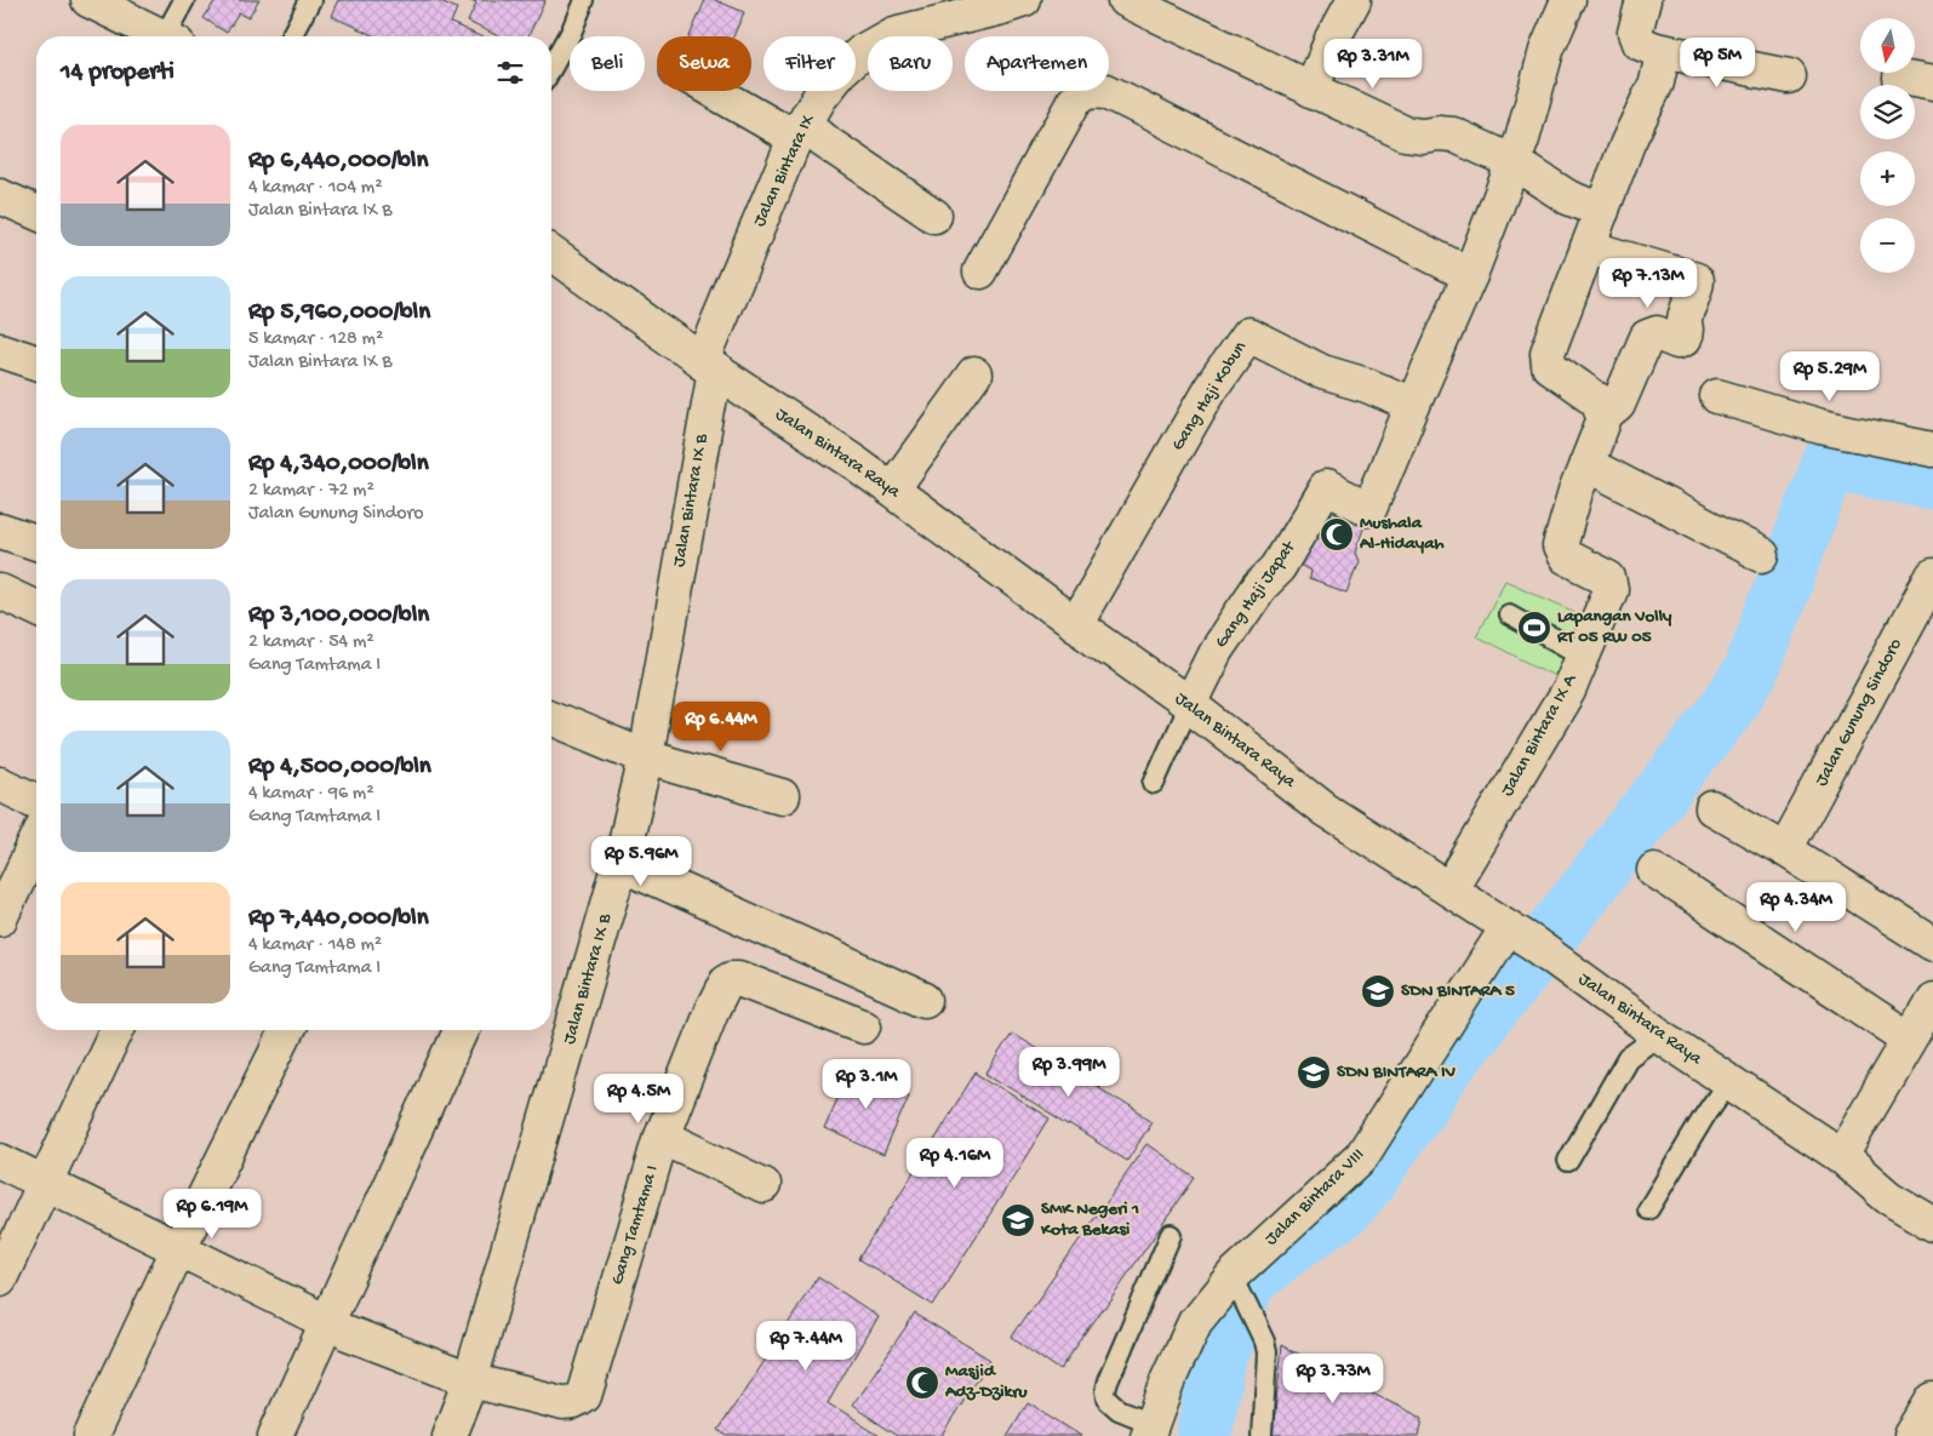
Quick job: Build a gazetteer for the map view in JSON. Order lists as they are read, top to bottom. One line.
{"streets":{"street":["Jalan Bintara IX","Gang Haji Kobun","Jalan Bintara Raya","Jalan Bintara IX B","Gang Haji Japat","Jalan Gunung Sindoro","Jalan Bintara IX A","Jalan Bintara VIII","Gang Tamtama I"]},"crossings":[["Jalan Bintara IX","Jalan Bintara Raya"],["Jalan Bintara IX","Jalan Bintara IX B"],["Gang Haji Kobun","Jalan Bintara Raya"],["Gang Haji Kobun","Gang Haji Japat"],["Jalan Bintara Raya","Jalan Bintara IX B"],["Jalan Bintara Raya","Gang Haji Japat"],["Jalan Bintara Raya","Jalan Bintara IX A"],["Jalan Bintara Raya","Jalan Bintara VIII"],["Jalan Bintara IX B","Gang Tamtama I"]],"places":{"mosque":["Mushala Al-Hidayah","Masjid Adz-Dzikru"],"sports":["Lapangan Volly RT 05 RW 05"],"school or university":["SDN BINTARA 5","SDN BINTARA IV","SMK Negeri 1 Kota Bekasi"]},"north":"bottom","page":{"map_buttons":["+","−"],"chip":["Beli","Sewa","Filter","Baru","Apartemen"],"heading":"14 properti","price":["Rp 5M","Rp 3.31M","Rp 7.13M","Rp 5.29M","Rp 6.44M","Rp 5.96M","Rp 4.34M","Rp 3.99M","Rp 3.1M","Rp 4.5M","Rp 4.16M","Rp 6.19M","Rp 7.44M","Rp 3.73M"],"list":[{"name":"Rp 6,440,000/bln","note":"4 kamar · 104 m² · Jalan Bintara IX B"},{"name":"Rp 5,960,000/bln","note":"5 kamar · 128 m² · Jalan Bintara IX B"},{"name":"Rp 4,340,000/bln","note":"2 kamar · 72 m² · Jalan Gunung Sindoro"},{"name":"Rp 3,100,000/bln","note":"2 kamar · 54 m² · Gang Tamtama I"},{"name":"Rp 4,500,000/bln","note":"4 kamar · 96 m² · Gang Tamtama I"},{"name":"Rp 7,440,000/bln","note":"4 kamar · 148 m² · Gang Tamtama I"}]}}
